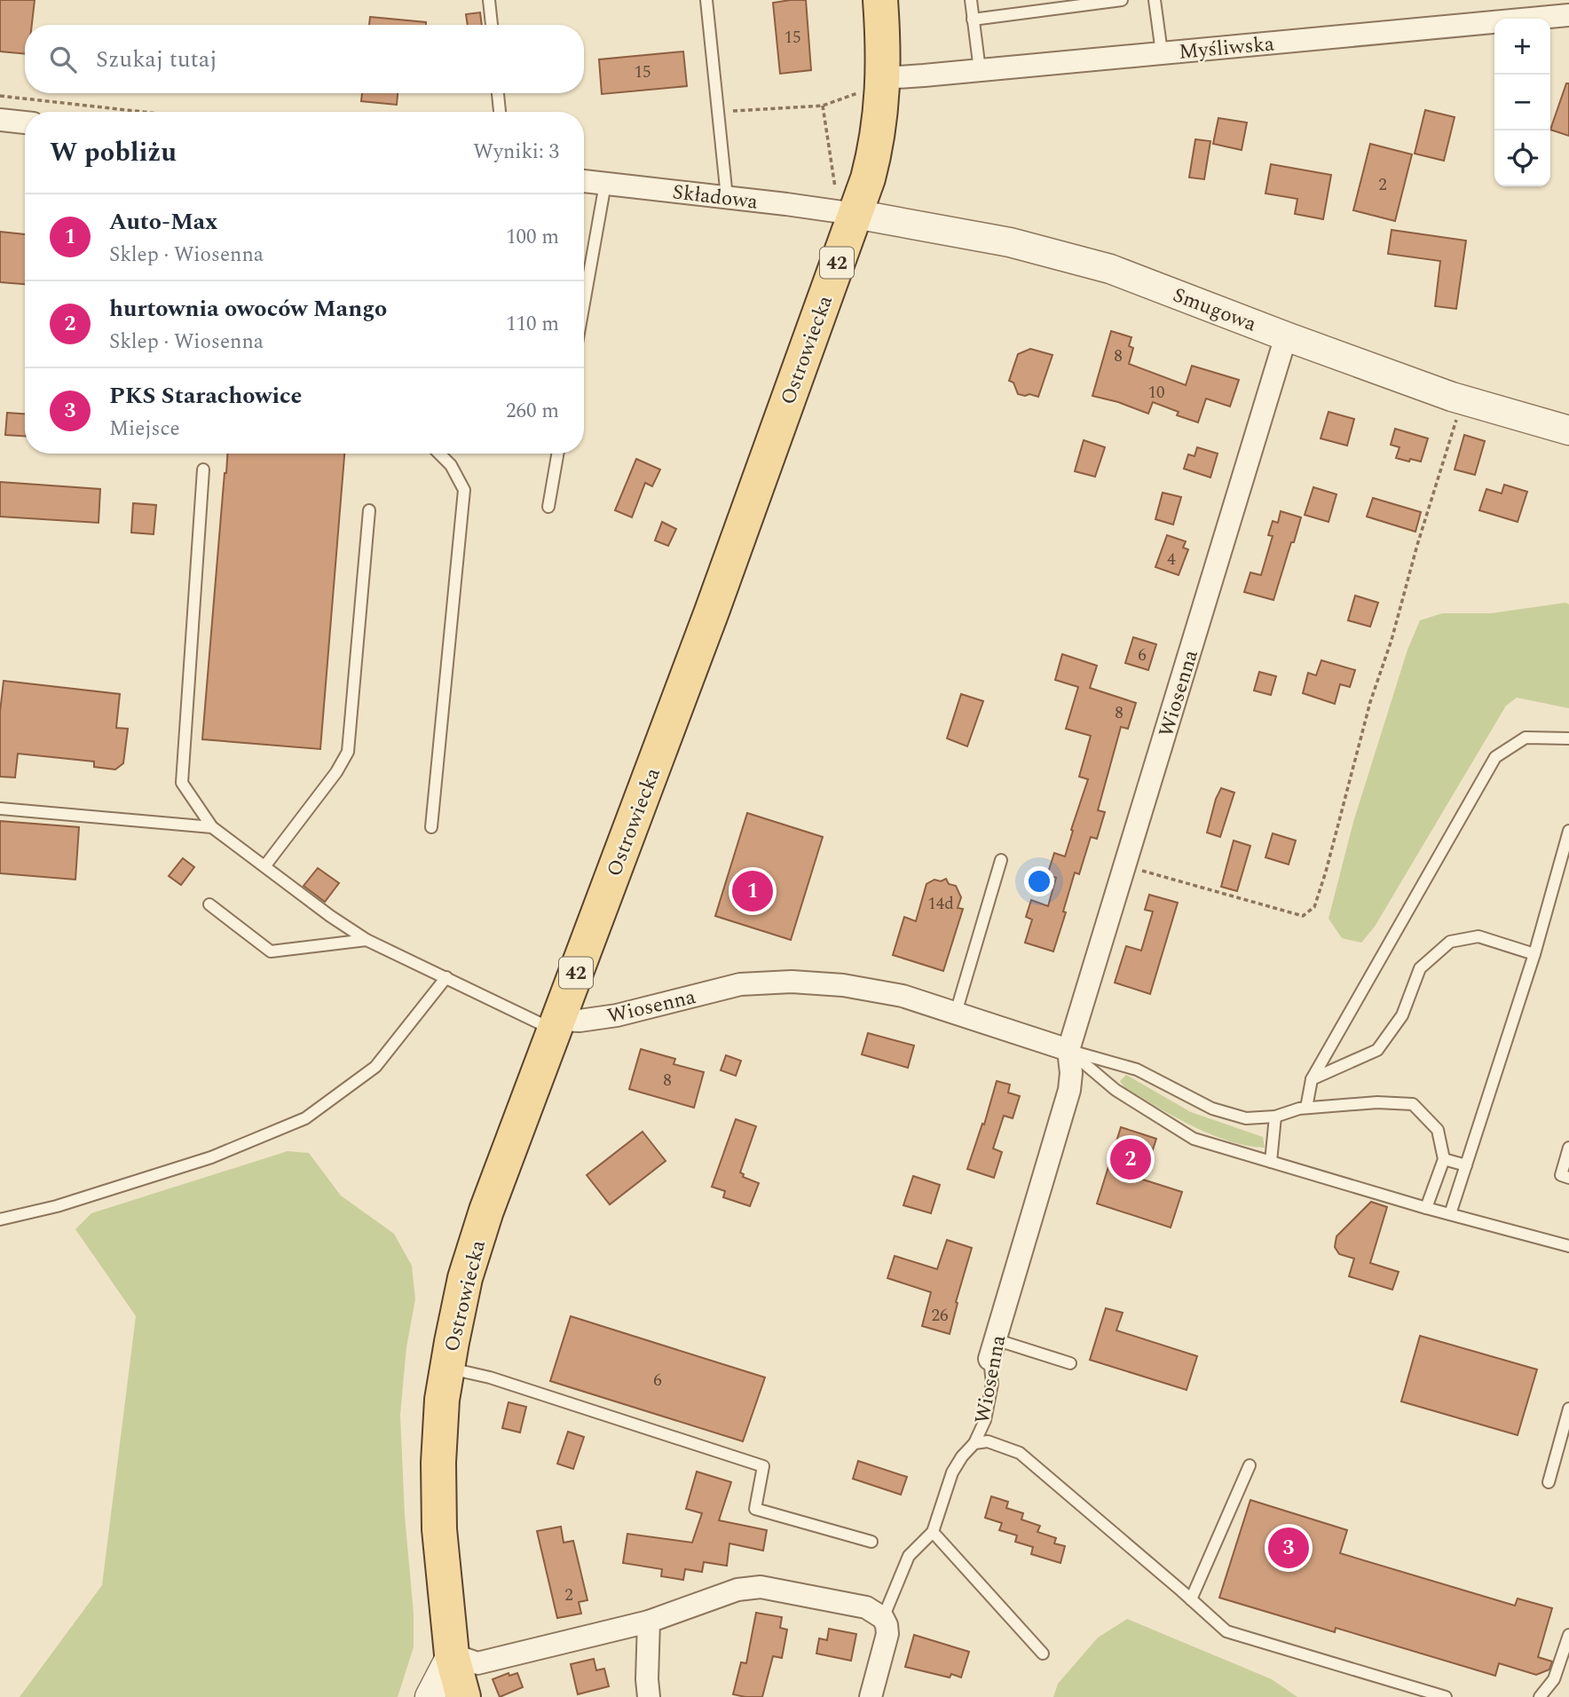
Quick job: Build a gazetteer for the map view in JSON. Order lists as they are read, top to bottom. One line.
{"streets":{"main road":["42","Ostrowiecka"],"street":["Myśliwska","Składowa","Smugowa","Wiosenna"]},"crossings":[["Myśliwska","Ostrowiecka"],["Składowa","Smugowa"],["Składowa","Ostrowiecka"],["42","Ostrowiecka"],["Smugowa","Ostrowiecka"],["Smugowa","Wiosenna"],["Ostrowiecka","Wiosenna"]],"house_numbers":["15","15","2","8","10","4","6","8","14d","8","26","6","2"],"page":{"map_buttons":["+","−"],"search":"Szukaj tutaj","heading":["W pobliżu","Wyniki: 3"],"list":[{"mark":"1","name":"Auto-Max","note":"Sklep · Wiosenna","value":"100 m"},{"mark":"2","name":"hurtownia owoców Mango","note":"Sklep · Wiosenna","value":"110 m"},{"mark":"3","name":"PKS Starachowice","note":"Miejsce","value":"260 m"}],"pins":["1","2","3"]}}
